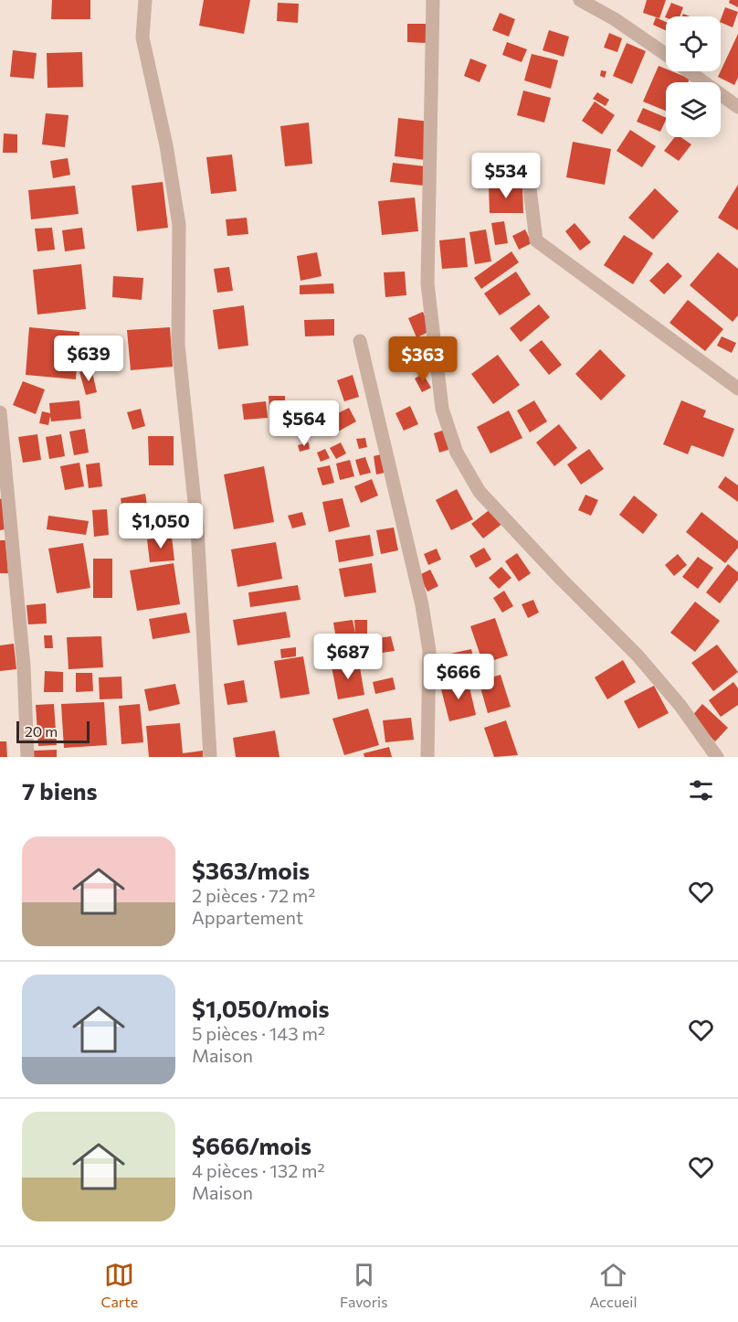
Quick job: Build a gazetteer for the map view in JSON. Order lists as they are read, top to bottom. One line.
{"scale_bar":"20 m","page":{"price":["$534","$639","$363","$564","$1,050","$687","$666"],"scale":"20 m","heading":"7 biens","list":[{"name":"$363/mois","note":"2 pièces · 72 m² · Appartement"},{"name":"$1,050/mois","note":"5 pièces · 143 m² · Maison"},{"name":"$666/mois","note":"4 pièces · 132 m² · Maison"}],"tabs":["Carte","Favoris","Accueil"]}}
